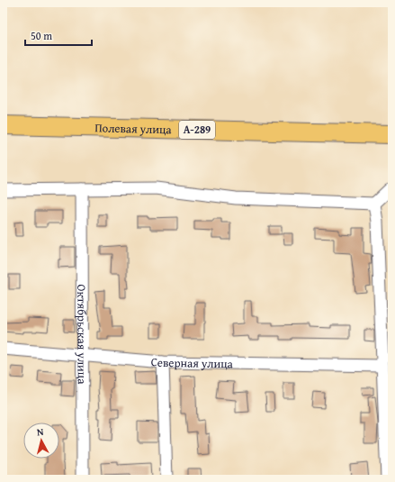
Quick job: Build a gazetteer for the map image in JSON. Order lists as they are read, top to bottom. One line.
{"streets":{"highway":["Полевая улица","А-289"],"street":["Октябрьская улица","Северная улица"]},"crossings":[["Октябрьская улица","Северная улица"]],"scale_bar":"50 m","north":"top"}
